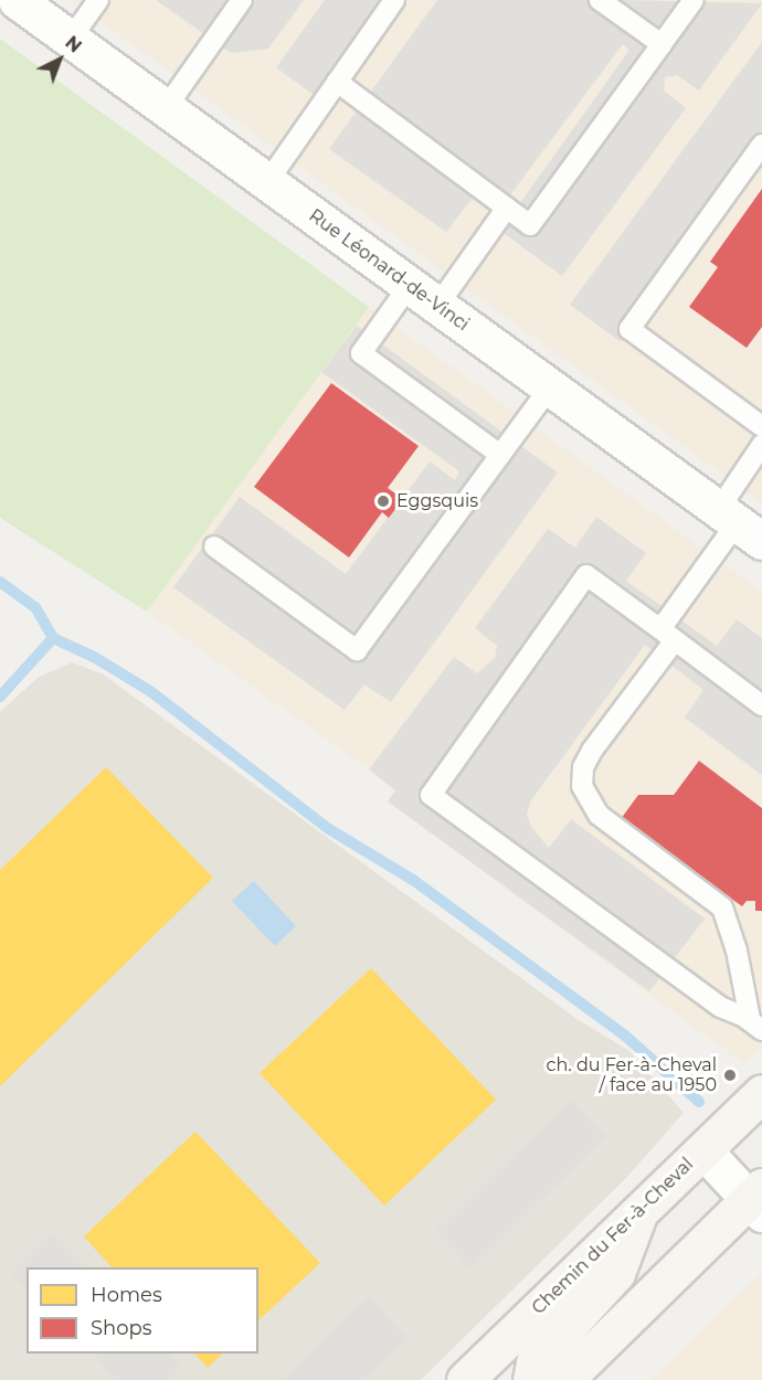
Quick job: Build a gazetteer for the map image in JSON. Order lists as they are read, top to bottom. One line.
{"streets":{"street":["Rue Léonard-de-Vinci","Chemin du Fer-à-Cheval"]},"places":["Eggsquis","ch. du Fer-à-Cheval / face au 1950"],"legend":["Homes","Shops"],"north":"top right"}
